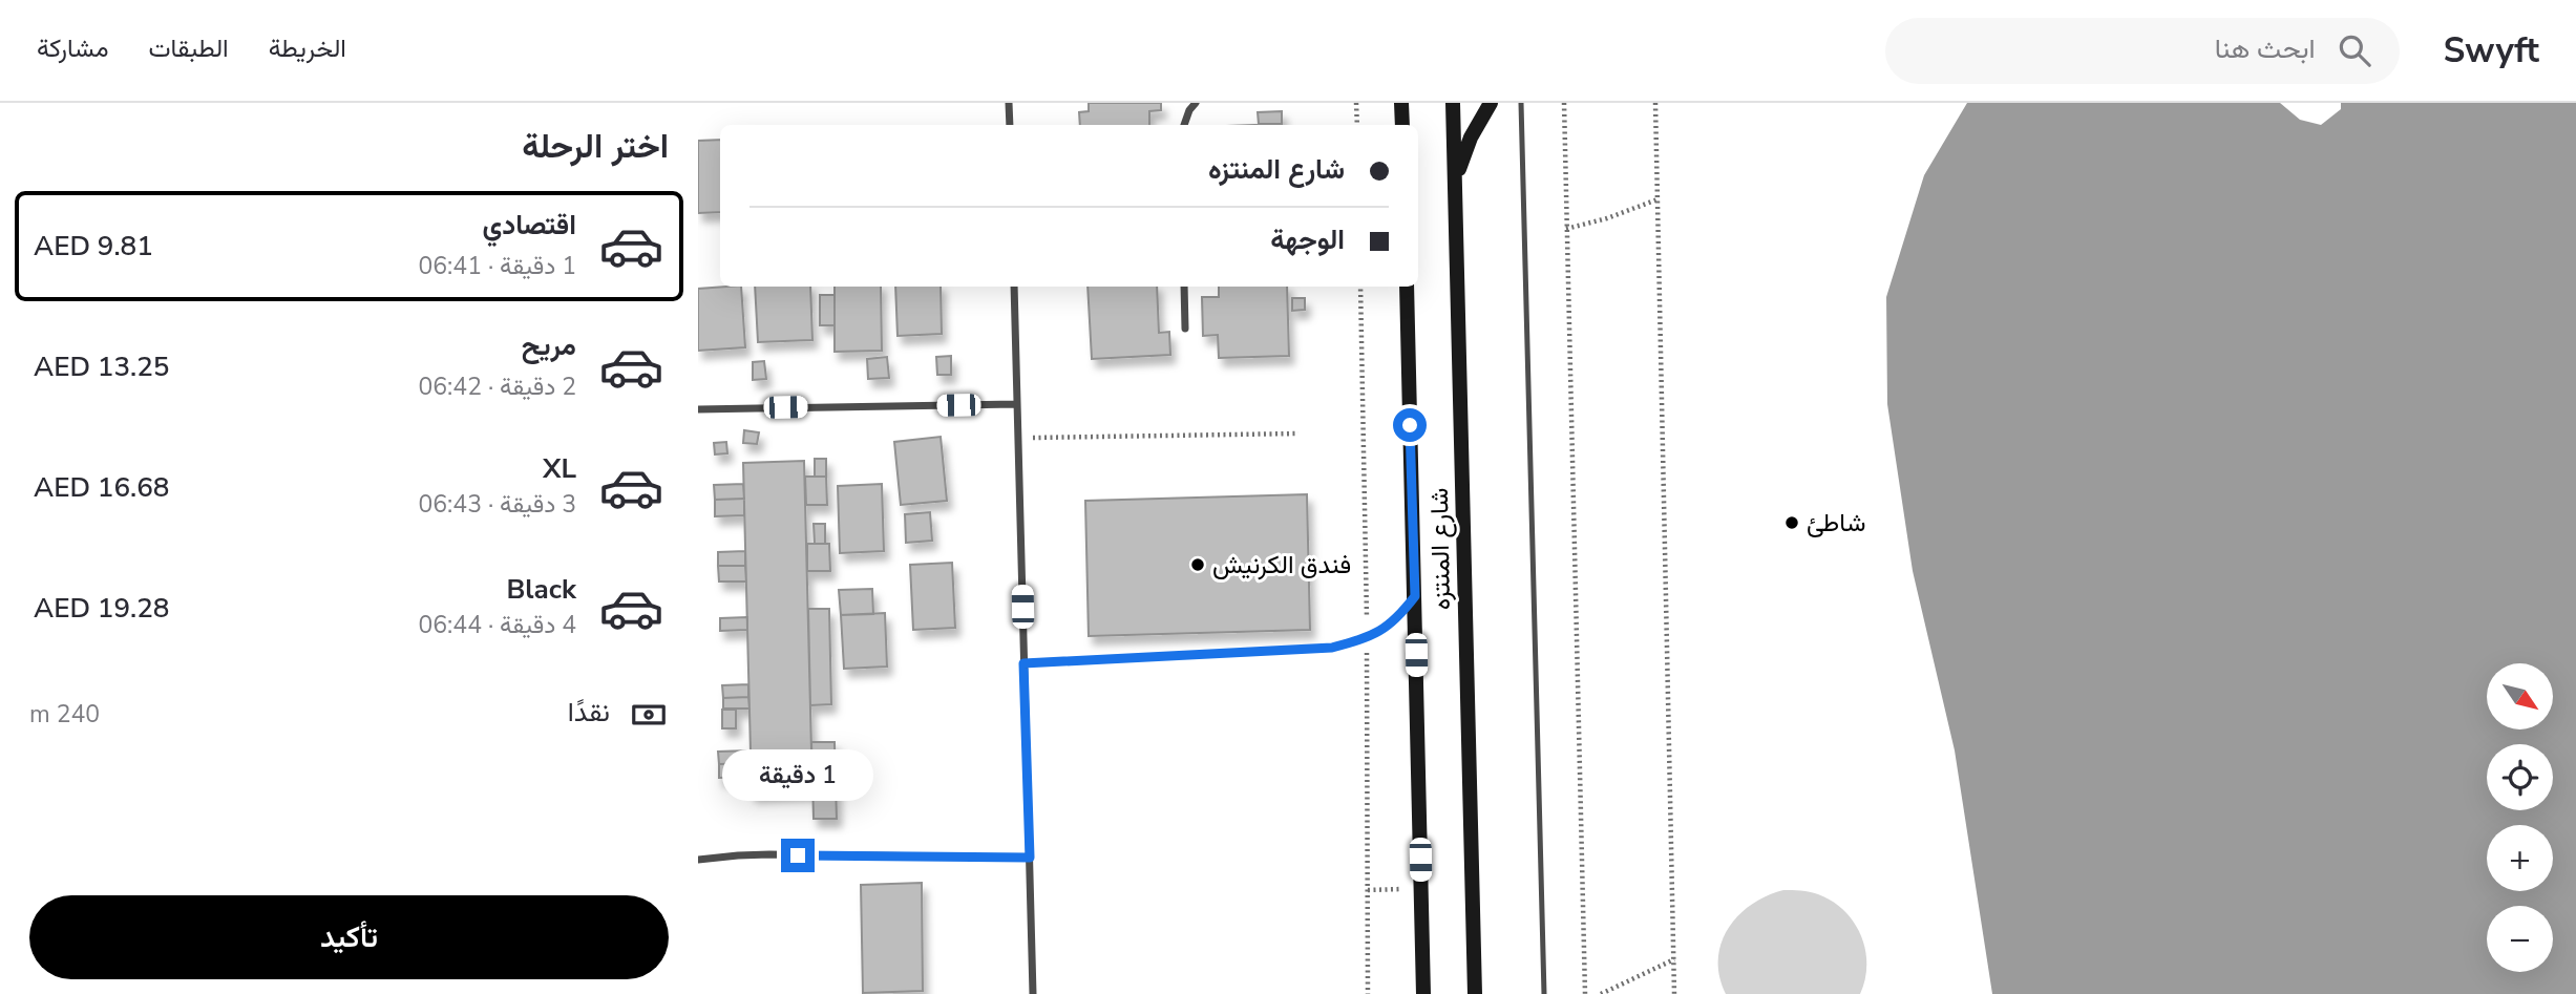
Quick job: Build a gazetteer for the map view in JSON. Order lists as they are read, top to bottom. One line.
{"streets":{"main road":["شارع المنتزه"]},"places":["شاطئ","فندق الكرنيش"],"north":"bottom right","page":{"header":"Swyft","search":"ابحث هنا","nav":["الخريطة","الطبقات","مشاركة"],"heading":"اختر الرحلة","banner":["شارع المنتزه","الوجهة"],"list":[{"name":"اقتصادي","note":"1 دقيقة · 06:41","value":"AED 9.81"},{"name":"مريح","note":"2 دقيقة · 06:42","value":"AED 13.25"},{"name":"XL","note":"3 دقيقة · 06:43","value":"AED 16.68"},{"name":"Black","note":"4 دقيقة · 06:44","value":"AED 19.28"}],"map_buttons":["+","−"],"pay":["نقدًا","240 m"],"bubble":"1 دقيقة","buttons":"تأكيد"}}
